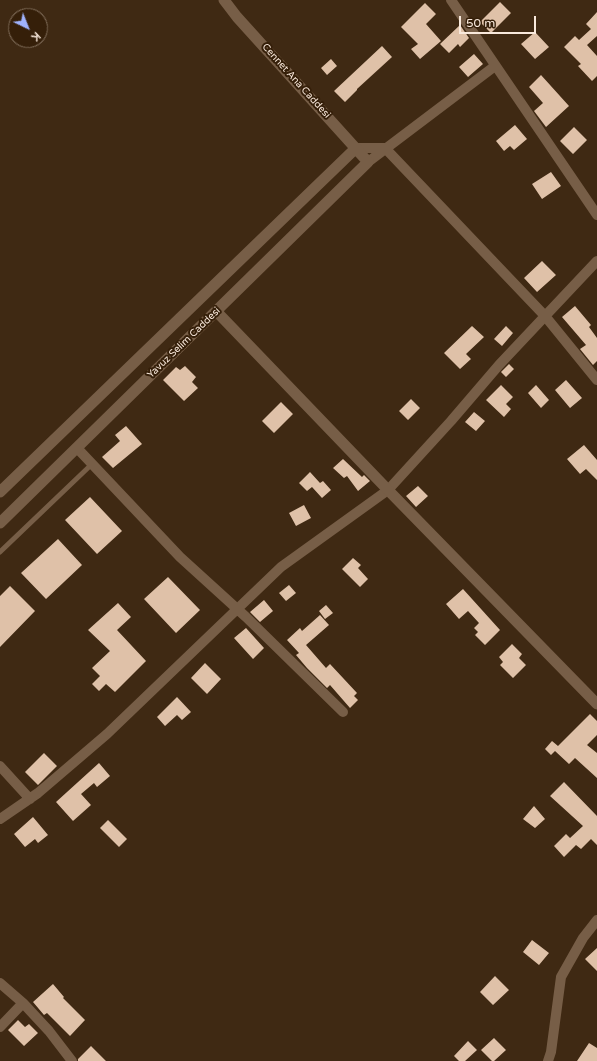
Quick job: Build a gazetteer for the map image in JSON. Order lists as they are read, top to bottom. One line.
{"streets":{"street":["Cennet Ana Caddesi","Yavuz Selim Caddesi"]},"crossings":[["Cennet Ana Caddesi","Yavuz Selim Caddesi"]],"scale_bar":"50 m","north":"bottom right"}
